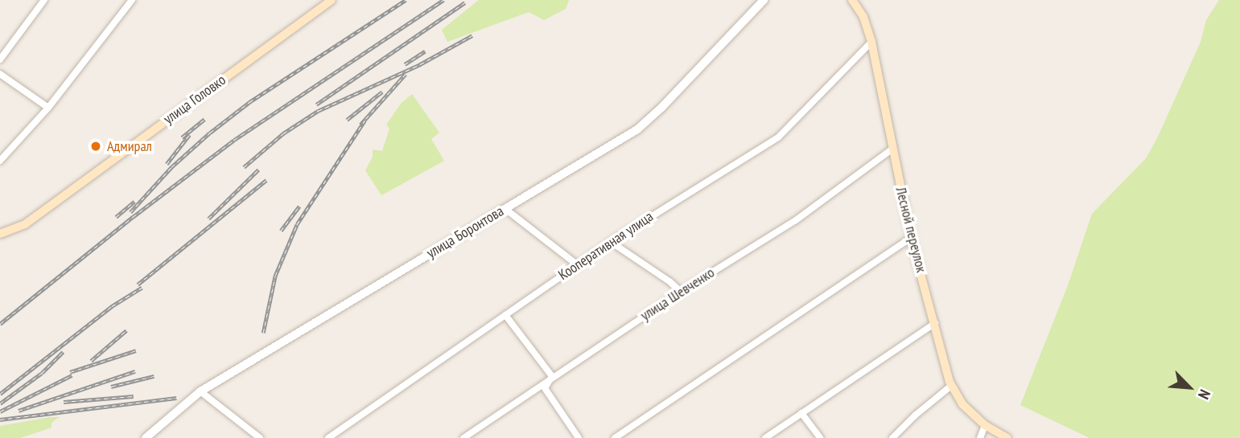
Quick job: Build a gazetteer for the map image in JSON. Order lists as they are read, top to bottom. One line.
{"streets":{"main road":["улица Головко","Лесной переулок"],"street":["улица Боронтова","Кооперативная улица","улица Шевченко"]},"crossings":[["Лесной переулок","Кооперативная улица"],["Лесной переулок","улица Шевченко"]],"places":["Адмирал"],"north":"bottom right"}
